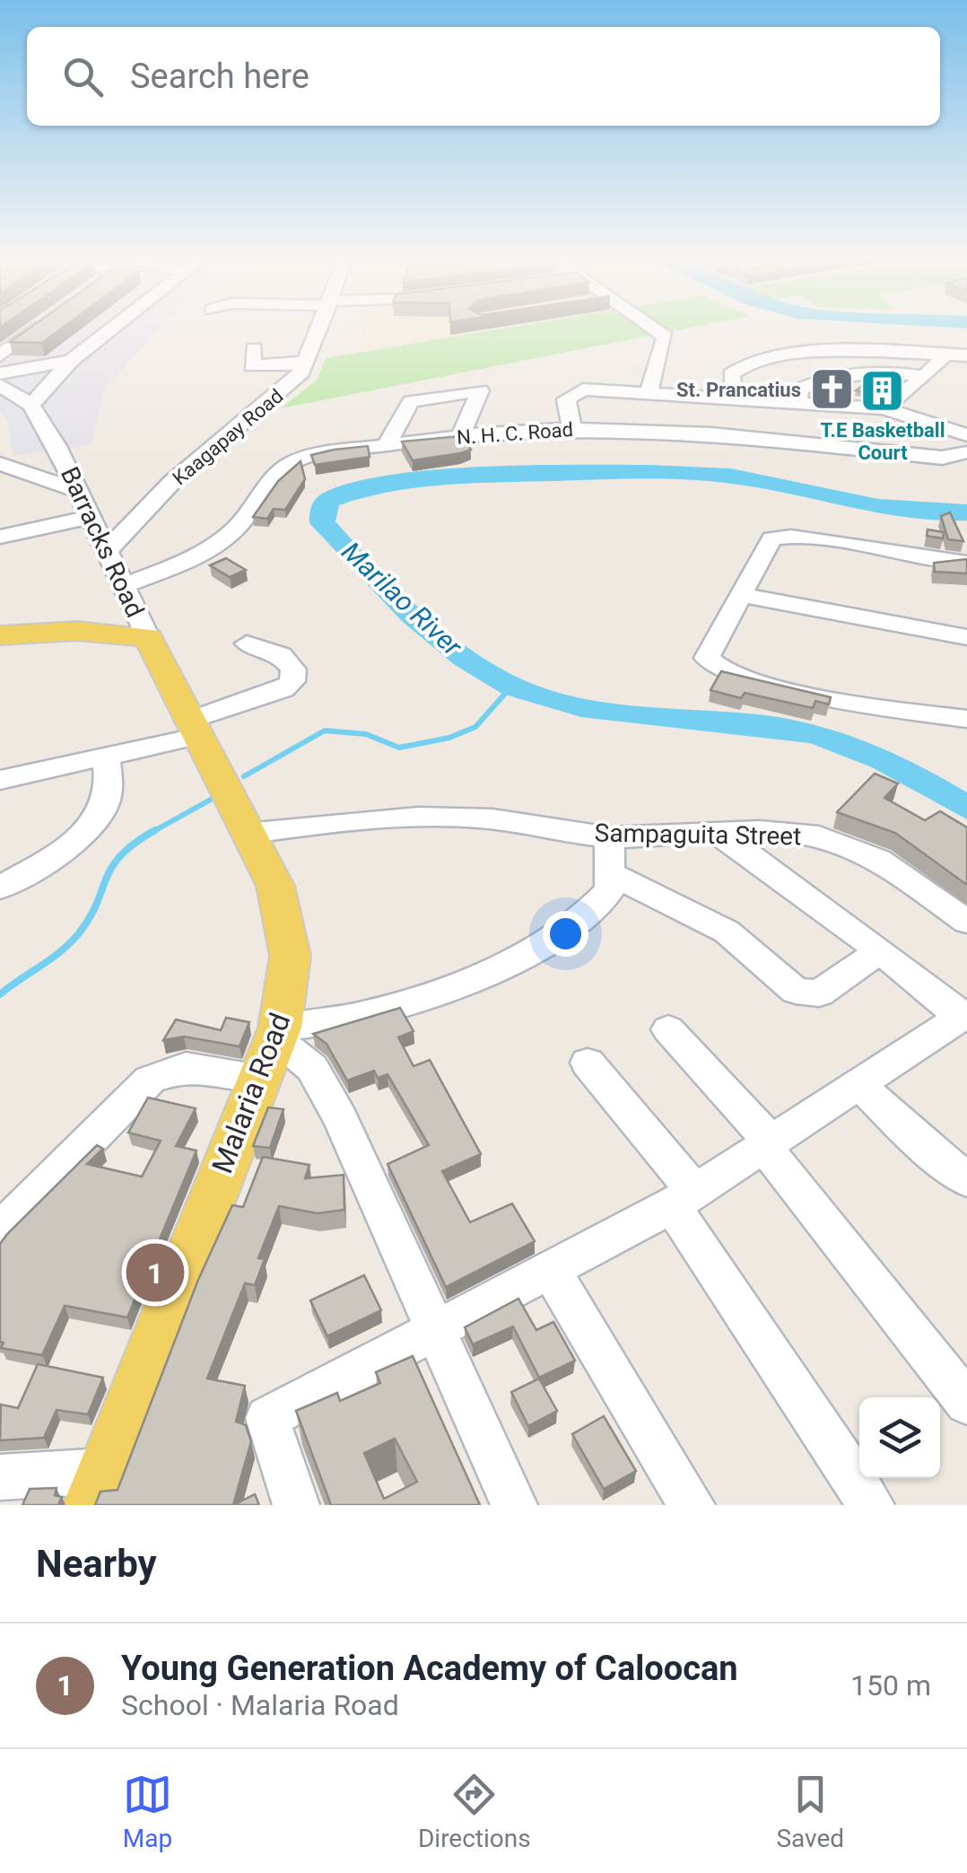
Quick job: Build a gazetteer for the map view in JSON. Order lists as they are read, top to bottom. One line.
{"streets":{"main road":["Malaria Road"],"street":["N. H. C. Road","Kaagapay Road","Barracks Road","Sampaguita Street"]},"crossings":[["N. H. C. Road","Barracks Road"],["Kaagapay Road","Barracks Road"],["Barracks Road","Malaria Road"],["Sampaguita Street","Malaria Road"]],"water":["Marilao River"],"places":{"church":["St. Prancatius"],"building":["T.E Basketball Court"]},"page":{"search":"Search here","pins":"1","heading":"Nearby","list":[{"mark":"1","name":"Young Generation Academy of Caloocan","note":"School · Malaria Road","value":"150 m"}],"nav":["Map","Directions","Saved"]}}
